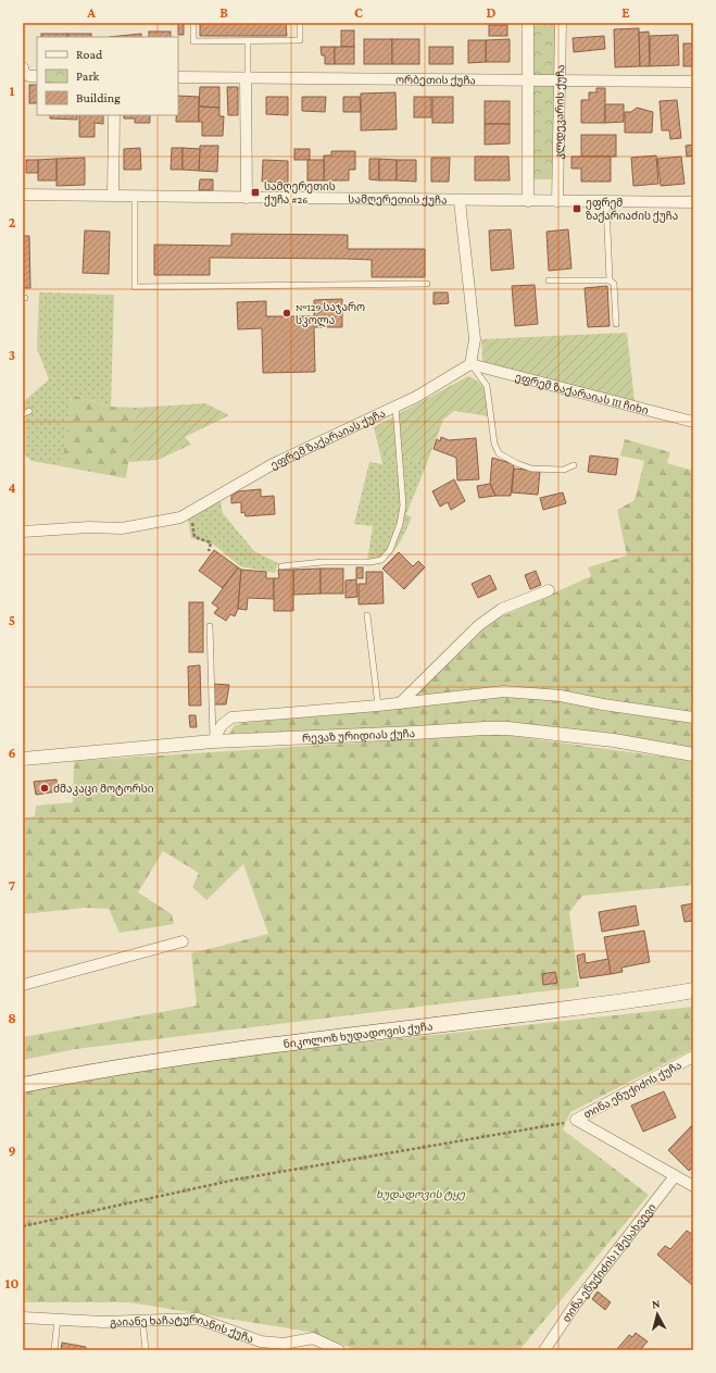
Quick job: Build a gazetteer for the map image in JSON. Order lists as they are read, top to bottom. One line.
{"streets":{"main road":["ნიკოლოზ ხუდადოვის ქუჩა"],"street":["ორბეთის ქუჩა","კლდეკარის ქუჩა","სამღერეთის ქუჩა","ეფრემ ზაქარაიას III ჩიხი","ეფრემ ზაქარაიას ქუჩა","რევაზ ურიდიას ქუჩა","თინა ენუქიძის ქუჩა","თინა ენუქიძის I შესახვევი","გაიანე ხაჩატურიანის ქუჩა"]},"crossings":[["ორბეთის ქუჩა","კლდეკარის ქუჩა"],["კლდეკარის ქუჩა","სამღერეთის ქუჩა"],["ეფრემ ზაქარაიას III ჩიხი","ეფრემ ზაქარაიას ქუჩა"],["თინა ენუქიძის ქუჩა","თინა ენუქიძის I შესახვევი"]],"parks":["ხუდადოვის ტყე"],"places":{"transit":["სამღერეთის ქუჩა #26","ეფრემ ზაქარიაძის ქუჩა"],"other":["№129 საჯარო სკოლა","ძმაკაცი მოტორსი"]},"legend":["Road","Park","Building"],"north":"top","grid":{"columns":["A","B","C","D","E"],"rows":["1","2","3","4","5","6","7","8","9","10"]}}
